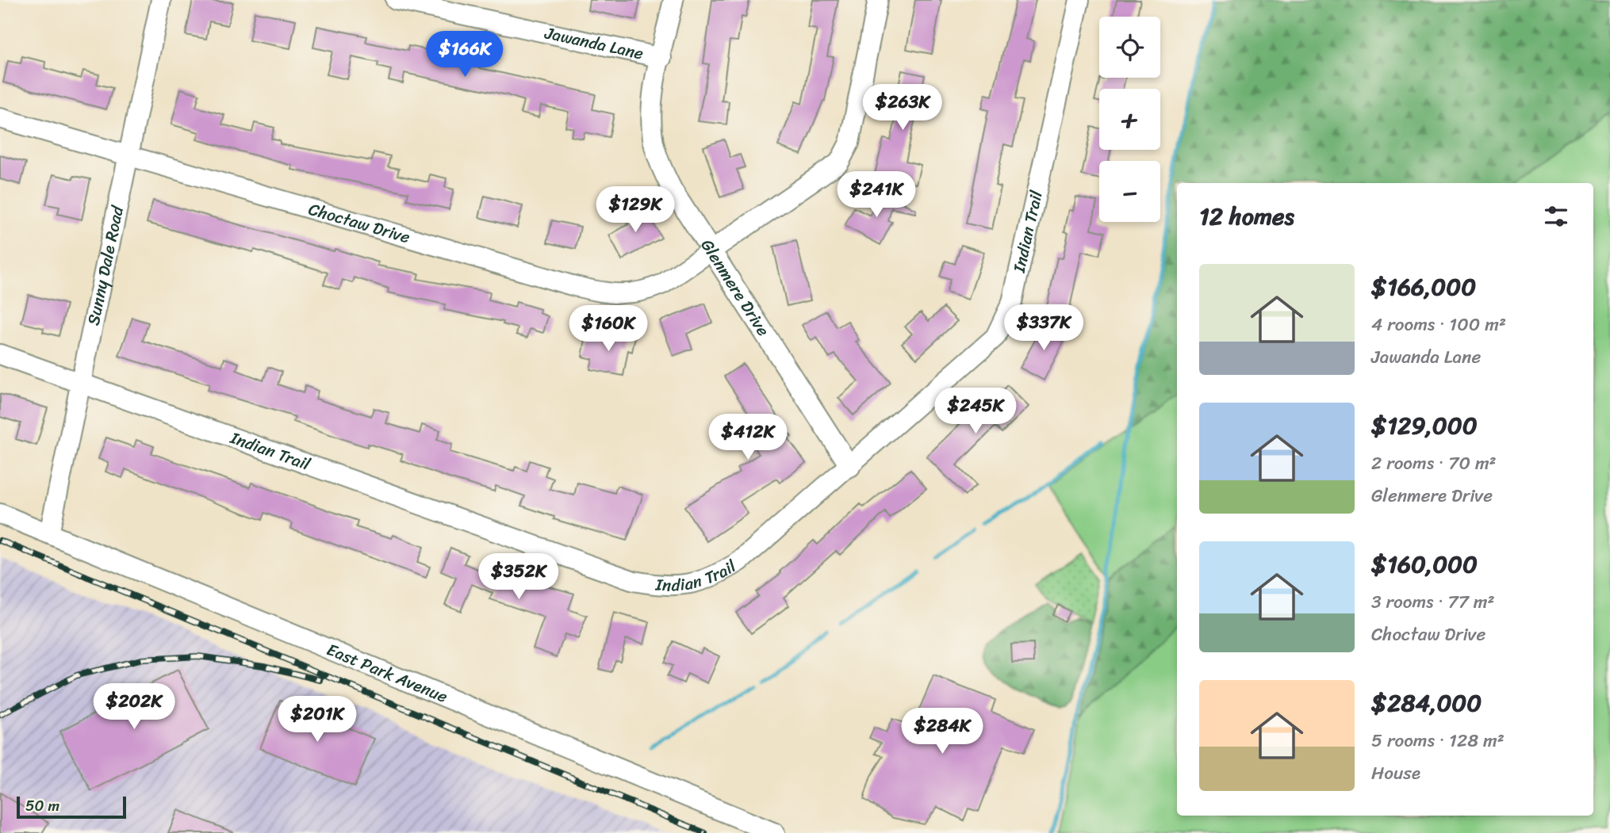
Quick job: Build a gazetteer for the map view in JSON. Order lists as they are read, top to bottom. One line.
{"streets":{"street":["Jawanda Lane","Choctaw Drive","Indian Trail","Sunny Dale Road","Glenmere Drive","East Park Avenue"]},"crossings":[["Jawanda Lane","Glenmere Drive"],["Choctaw Drive","Sunny Dale Road"],["Choctaw Drive","Glenmere Drive"],["Indian Trail","Sunny Dale Road"],["Indian Trail","Glenmere Drive"],["Sunny Dale Road","East Park Avenue"]],"scale_bar":"50 m","page":{"map_buttons":["+","−"],"price":["$166K","$263K","$241K","$129K","$337K","$160K","$245K","$412K","$352K","$202K","$201K","$284K"],"heading":"12 homes","list":[{"name":"$166,000","note":"4 rooms · 100 m² · Jawanda Lane"},{"name":"$129,000","note":"2 rooms · 70 m² · Glenmere Drive"},{"name":"$160,000","note":"3 rooms · 77 m² · Choctaw Drive"},{"name":"$284,000","note":"5 rooms · 128 m² · House"}],"scale":"50 m"}}
